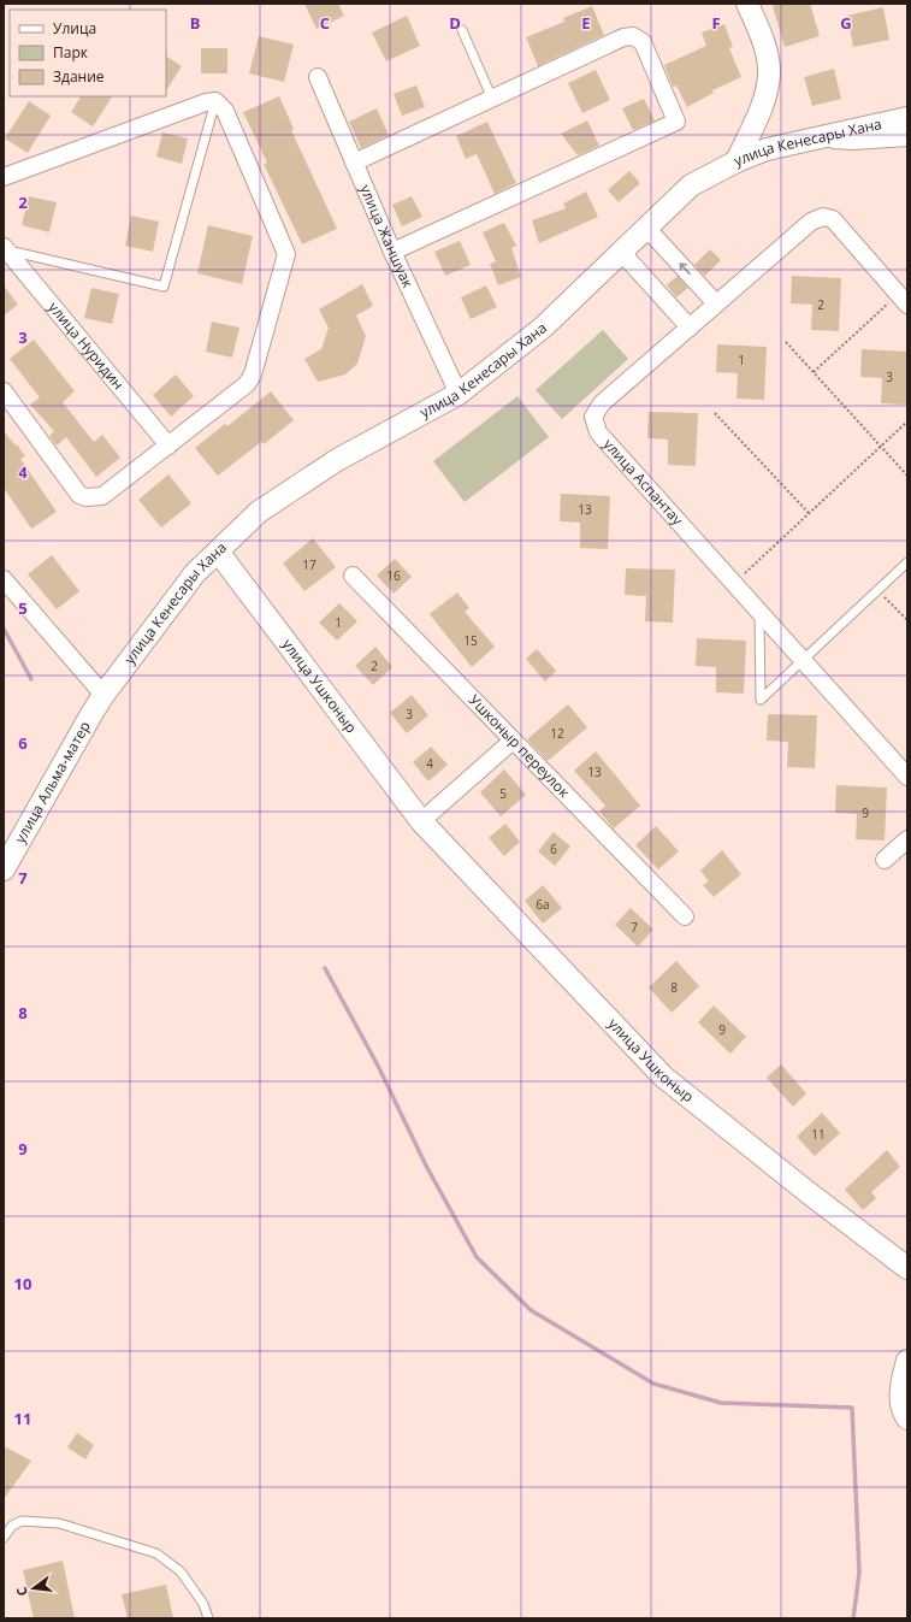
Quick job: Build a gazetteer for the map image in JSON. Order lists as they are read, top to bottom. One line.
{"streets":{"street":["улица Кенесары Хана","улица Жаншуак","улица Нуридин","улица Аспантау","улица Ушконыр","Ушконыр переулок","улица Альма-матер"]},"crossings":[["улица Кенесары Хана","улица Жаншуак"],["улица Кенесары Хана","улица Ушконыр"],["улица Кенесары Хана","улица Альма-матер"]],"house_numbers":["2","1","3","13","17","16","1","15","2","3","12","4","13","5","9","6","6а","7","8","9","11"],"legend":["Улица","Парк","Здание"],"north":"left","grid":{"columns":["B","C","D","E","F","G"],"rows":["2","3","4","5","6","7","8","9","10","11"]}}
